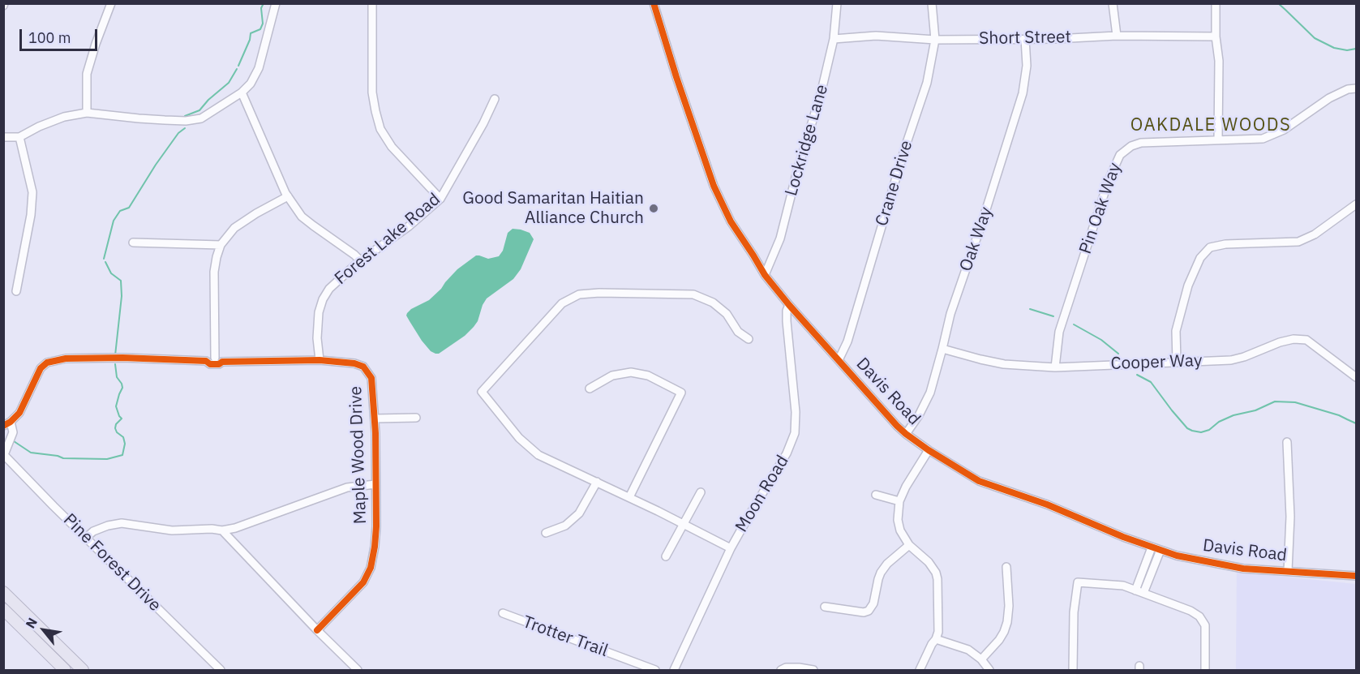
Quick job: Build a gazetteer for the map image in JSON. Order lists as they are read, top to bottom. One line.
{"streets":{"street":["Short Street","Lockridge Lane","Crane Drive","Pin Oak Way","Forest Lake Road","Oak Way","Cooper Way","Davis Road","Maple Wood Drive","Moon Road","Pine Forest Drive","Trotter Trail"]},"crossings":[["Short Street","Lockridge Lane"],["Short Street","Crane Drive"],["Short Street","Oak Way"],["Lockridge Lane","Davis Road"],["Crane Drive","Davis Road"],["Pin Oak Way","Cooper Way"],["Forest Lake Road","Maple Wood Drive"],["Oak Way","Cooper Way"],["Oak Way","Davis Road"],["Davis Road","Moon Road"],["Maple Wood Drive","Pine Forest Drive"]],"districts":["OAKDALE WOODS"],"places":["Good Samaritan Haitian Alliance Church"],"scale_bar":"100 m","north":"top left"}
